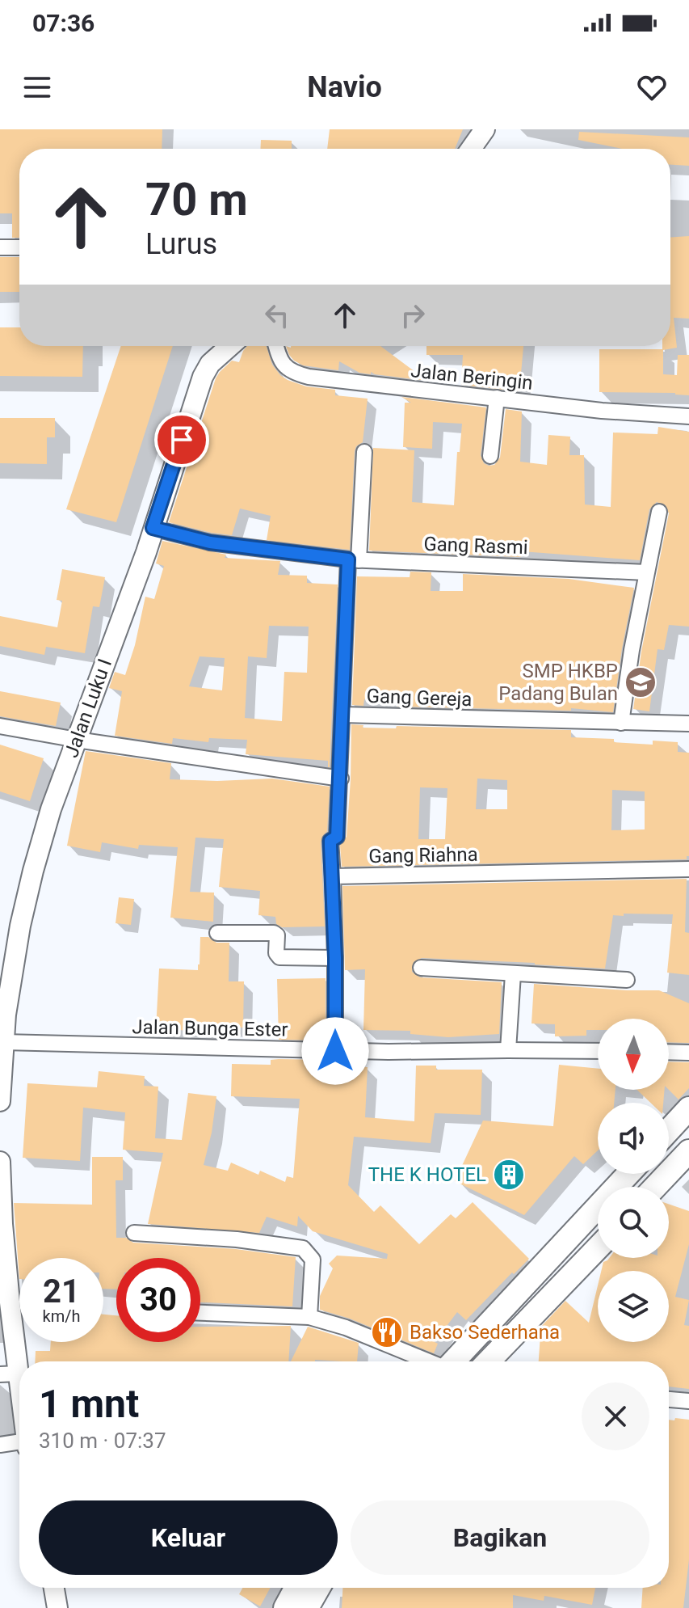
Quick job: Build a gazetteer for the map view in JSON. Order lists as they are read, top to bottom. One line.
{"streets":{"street":["Jalan Beringin","Gang Rasmi","Gang Gereja","Jalan Luku I","Gang Riahna","Jalan Bunga Ester"]},"crossings":[["Gang Rasmi","Jalan Luku I"],["Jalan Luku I","Jalan Bunga Ester"]],"places":{"school or university":["SMP HKBP Padang Bulan"],"building":["THE K HOTEL"],"restaurant":["Bakso Sederhana"]},"north":"bottom","page":{"status":"07:36","header":"Navio","turn":["70 m","Lurus"],"speed":"21 km/h","limit":"30","heading":["1 mnt","310 m · 07:37"],"buttons":["Keluar","Bagikan"]}}
